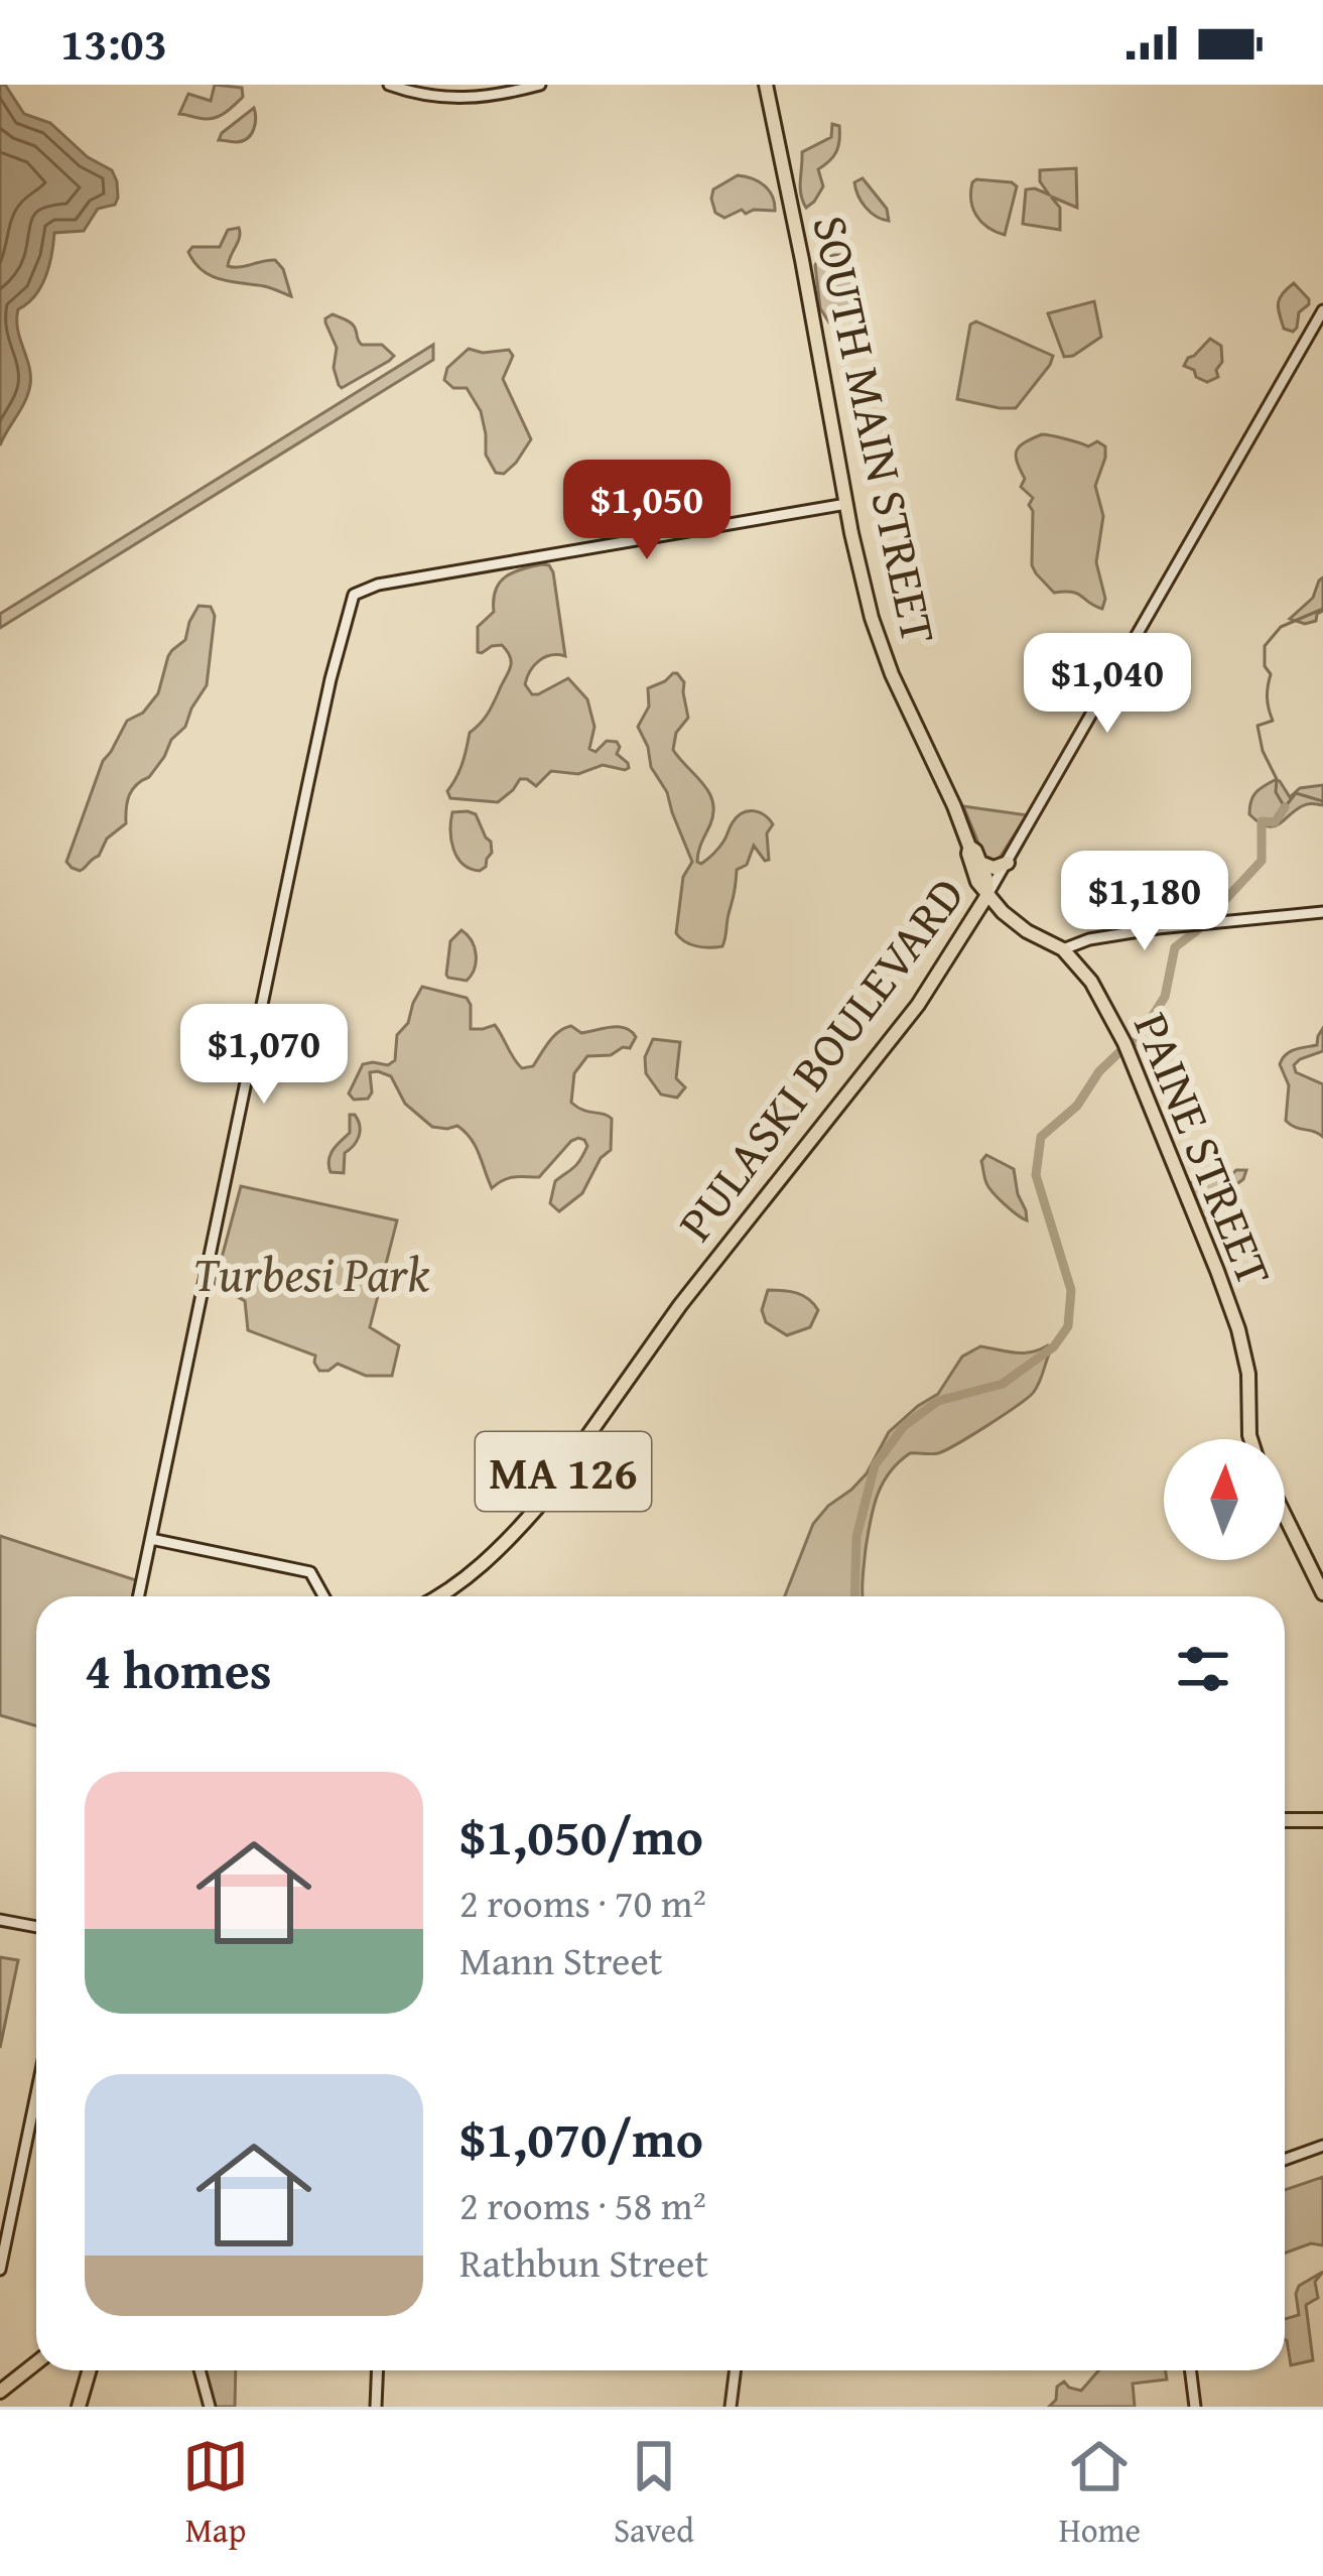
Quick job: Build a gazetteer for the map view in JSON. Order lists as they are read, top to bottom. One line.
{"streets":{"main road":["SOUTH MAIN STREET","PULASKI BOULEVARD","PAINE STREET","MA 126"]},"crossings":[["SOUTH MAIN STREET","PULASKI BOULEVARD"]],"parks":["Turbesi Park"],"north":"top","page":{"status":"13:03","price":["$1,050","$1,040","$1,180","$1,070"],"heading":"4 homes","list":[{"name":"$1,050/mo","note":"2 rooms · 70 m² · Mann Street"},{"name":"$1,070/mo","note":"2 rooms · 58 m² · Rathbun Street"}],"tabs":["Map","Saved","Home"]}}
